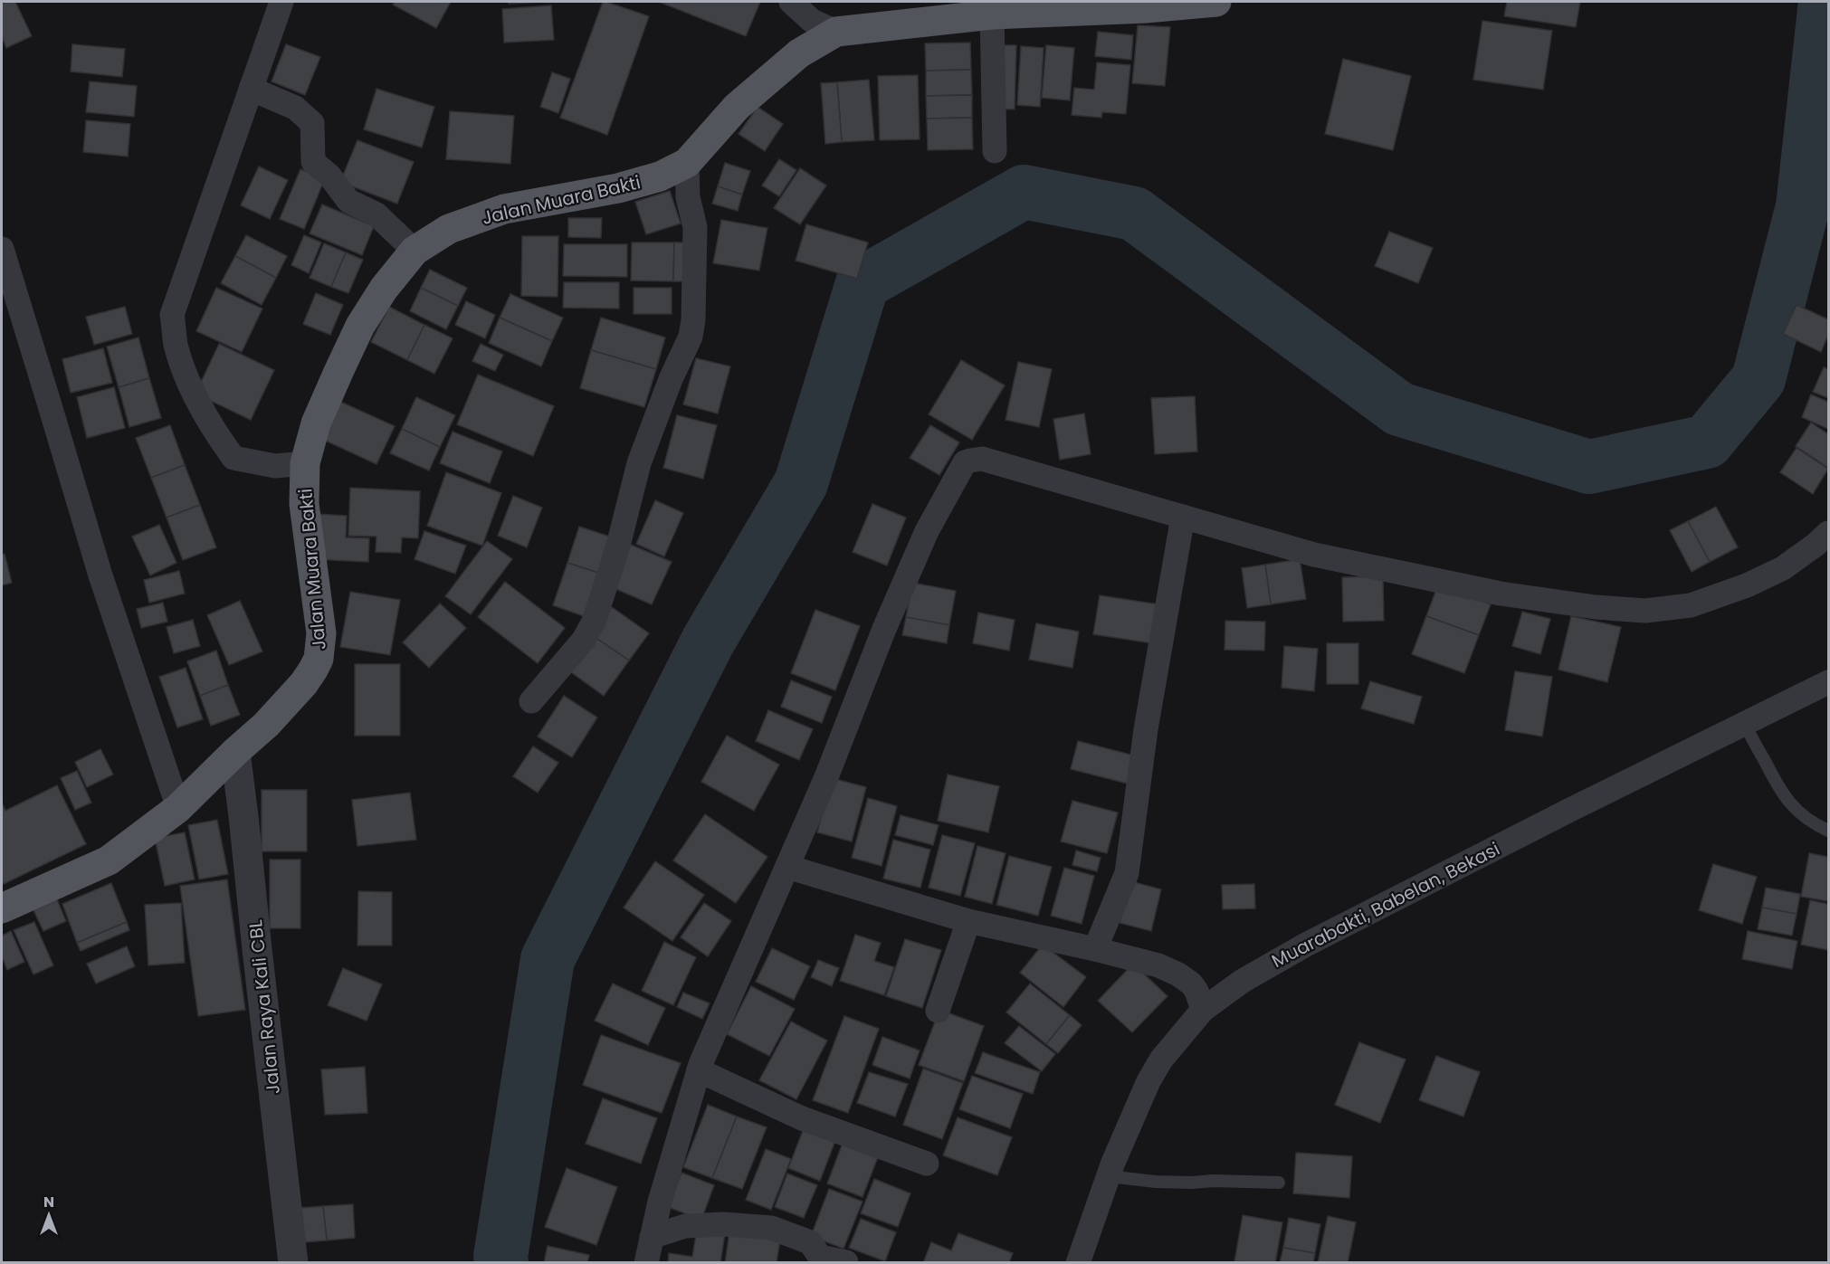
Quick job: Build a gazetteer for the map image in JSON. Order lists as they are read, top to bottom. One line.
{"streets":{"main road":["Jalan Muara Bakti"],"street":["Muarabakti, Babelan, Bekasi","Jalan Raya Kali CBL"]},"crossings":[["Jalan Muara Bakti","Jalan Raya Kali CBL"]],"north":"top"}
